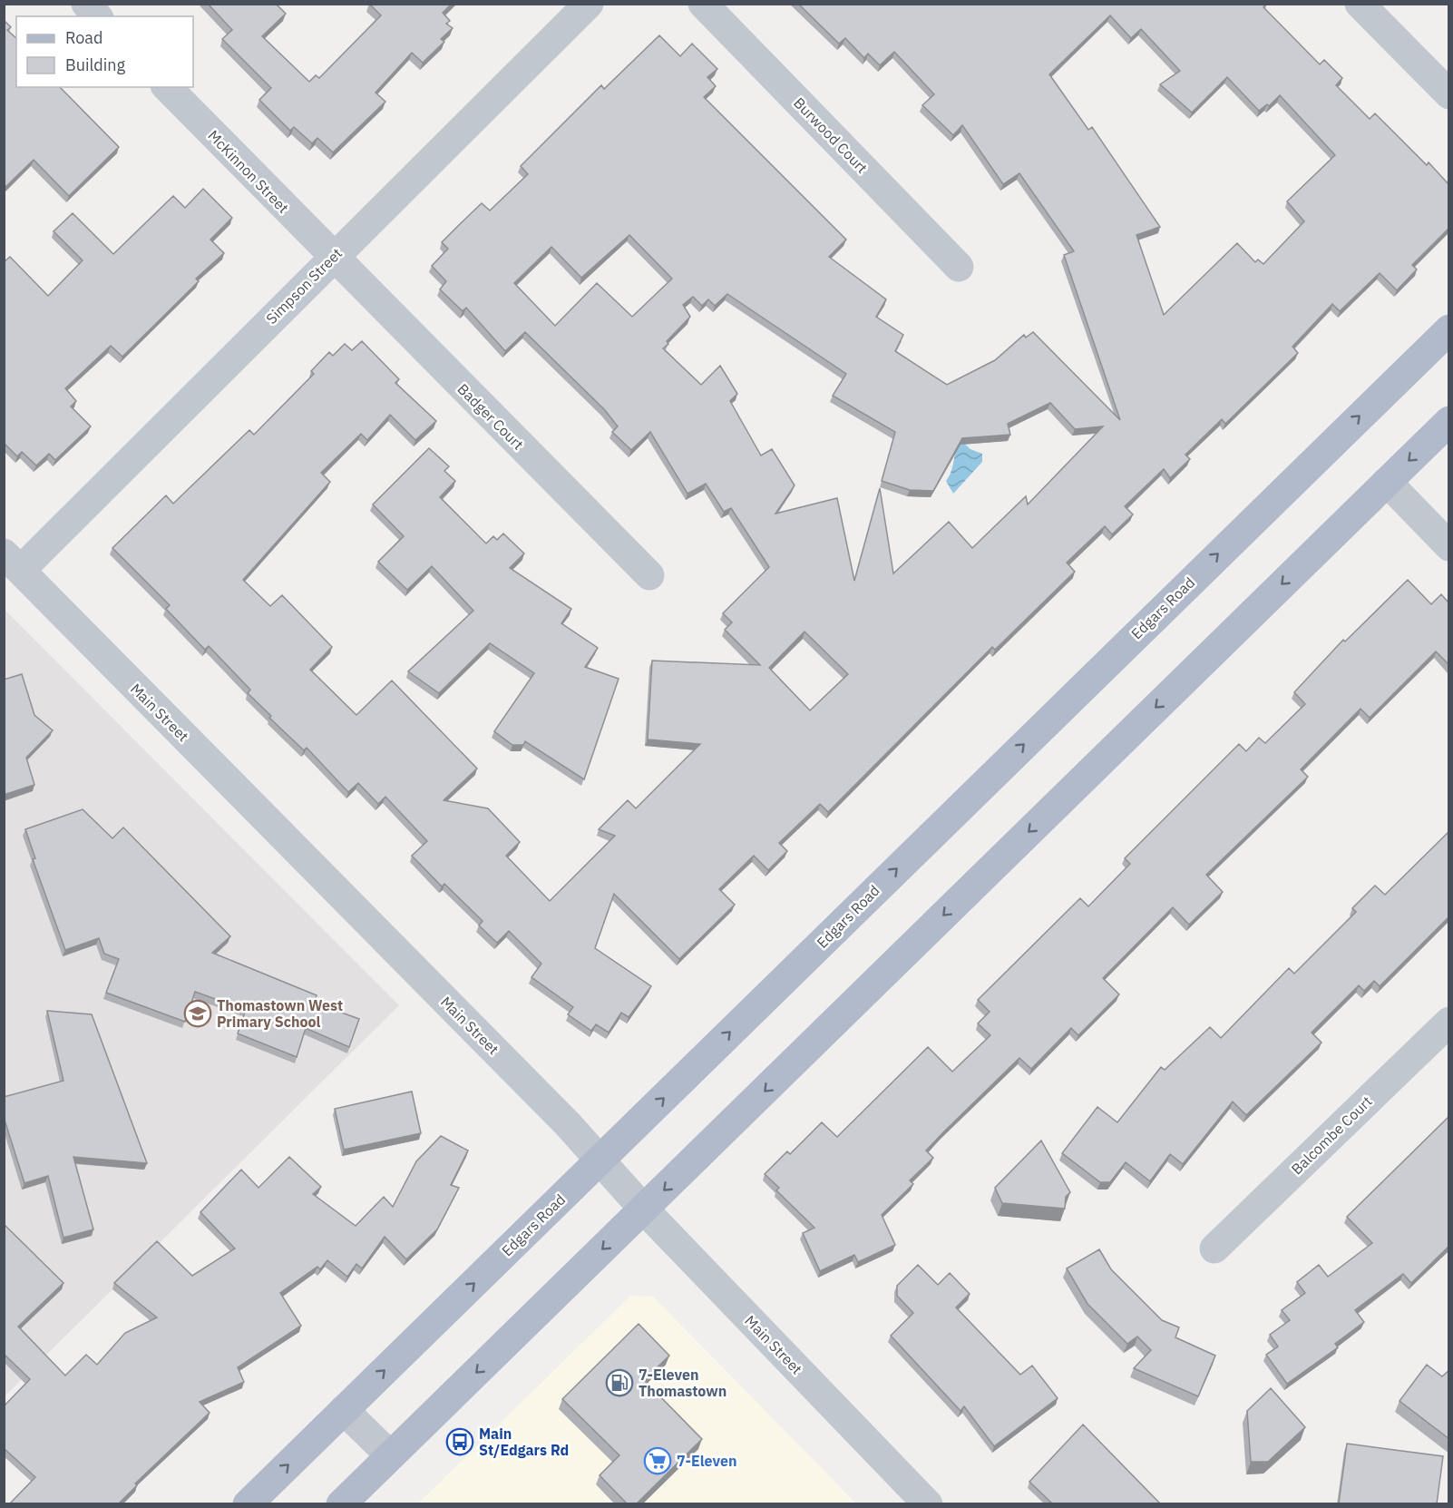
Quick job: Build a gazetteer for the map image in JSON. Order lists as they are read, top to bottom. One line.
{"streets":{"main road":["Edgars Road"],"street":["Burwood Court","McKinnon Street","Simpson Street","Badger Court","Main Street","Balcombe Court"]},"crossings":[["McKinnon Street","Simpson Street"],["McKinnon Street","Badger Court"],["Simpson Street","Badger Court"],["Simpson Street","Main Street"],["Edgars Road","Main Street"]],"places":{"school or university":["Thomastown West Primary School"],"fuel station":["7-Eleven Thomastown"],"bus stop":["Main St/Edgars Rd"],"supermarket":["7-Eleven"]},"legend":["Road","Building"]}
